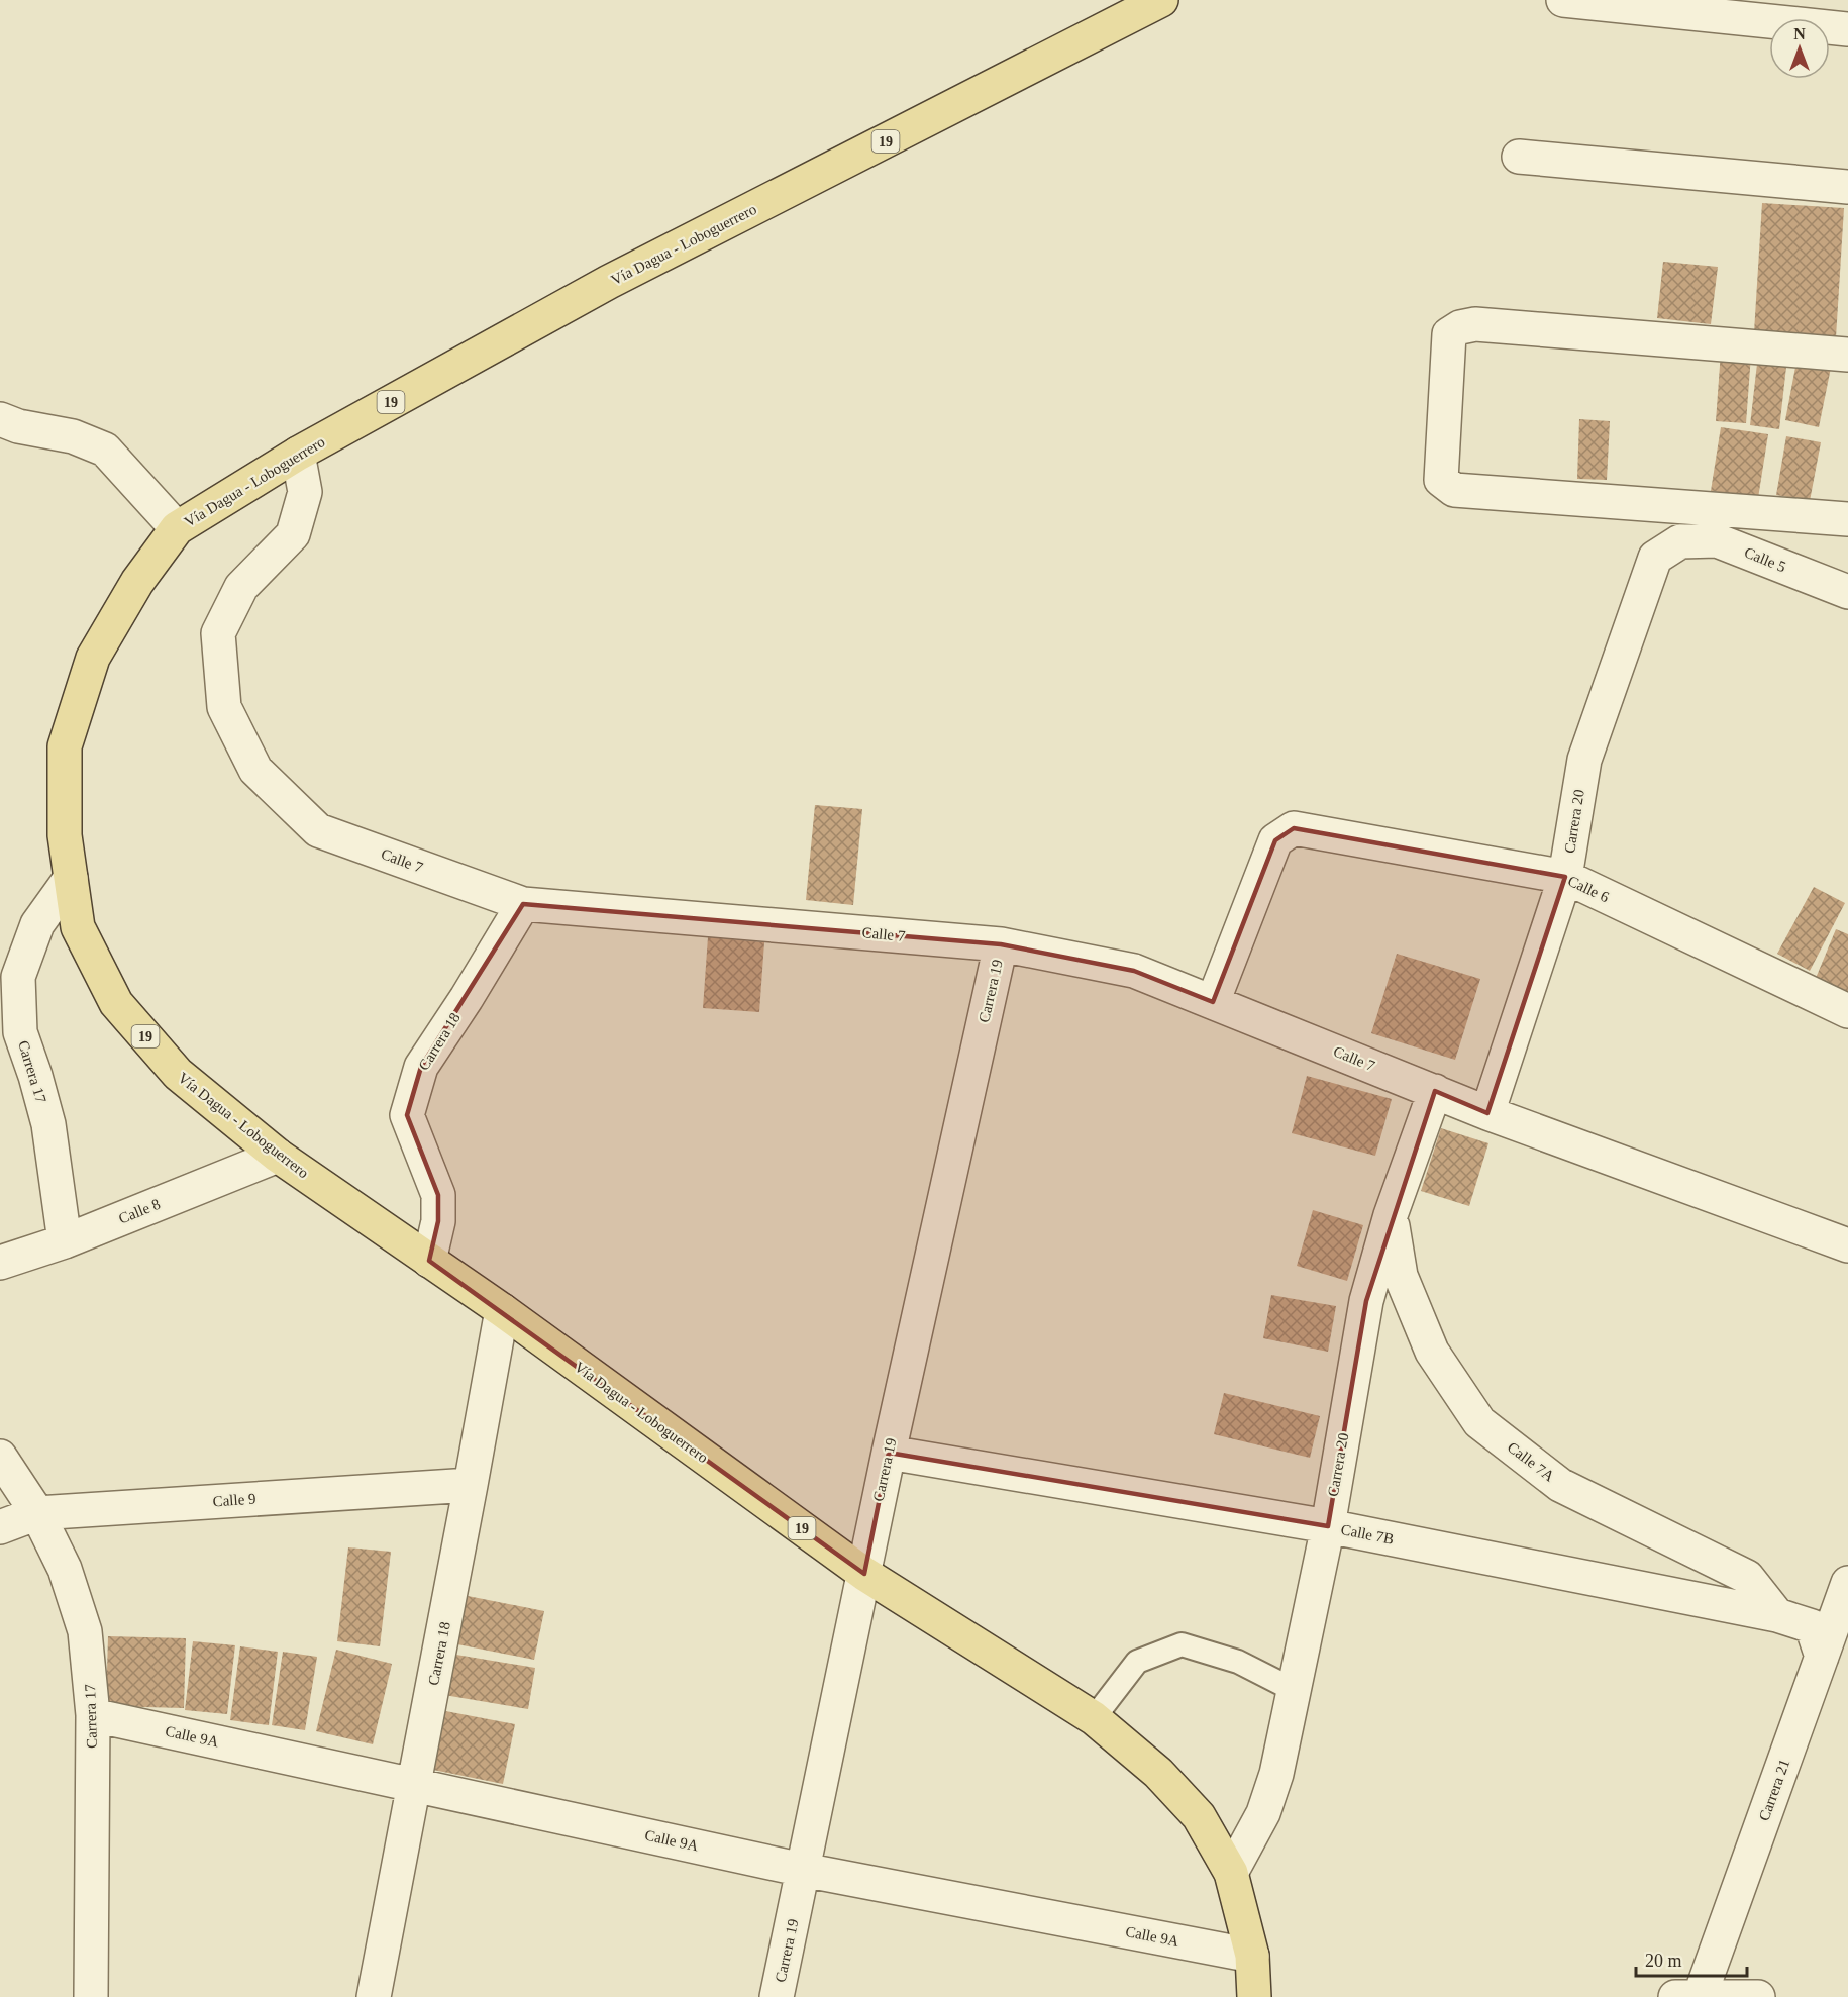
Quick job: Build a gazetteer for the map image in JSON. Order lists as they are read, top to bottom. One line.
{"streets":{"main road":["19","Vía Dagua - Loboguerrero"],"street":["Calle 5","Carrera 20","Calle 7","Calle 6","Carrera 19","Carrera 18","Carrera 17","Calle 8","Calle 7A","Calle 9","Calle 7B","Calle 9A","Carrera 21"]},"crossings":[["Vía Dagua - Loboguerrero","Carrera 20"],["Vía Dagua - Loboguerrero","Calle 7"],["Vía Dagua - Loboguerrero","Carrera 19"],["Vía Dagua - Loboguerrero","Carrera 18"],["Vía Dagua - Loboguerrero","Carrera 17"],["Vía Dagua - Loboguerrero","Calle 8"],["Vía Dagua - Loboguerrero","Calle 9A"],["Calle 5","Carrera 20"],["Carrera 20","Calle 7"],["Carrera 20","Calle 6"],["Carrera 20","Calle 7A"],["Carrera 20","Calle 7B"],["Calle 7","Calle 6"],["Calle 7","Carrera 19"],["Calle 7","Carrera 18"],["Carrera 19","Calle 7B"],["Carrera 19","Calle 9A"],["Carrera 18","Calle 9"],["Carrera 18","Calle 9A"],["Carrera 17","Calle 8"],["Carrera 17","Calle 9"],["Carrera 17","Calle 9A"],["Calle 7A","Calle 7B"],["Calle 7B","Carrera 21"]],"scale_bar":"20 m","north":"top"}
